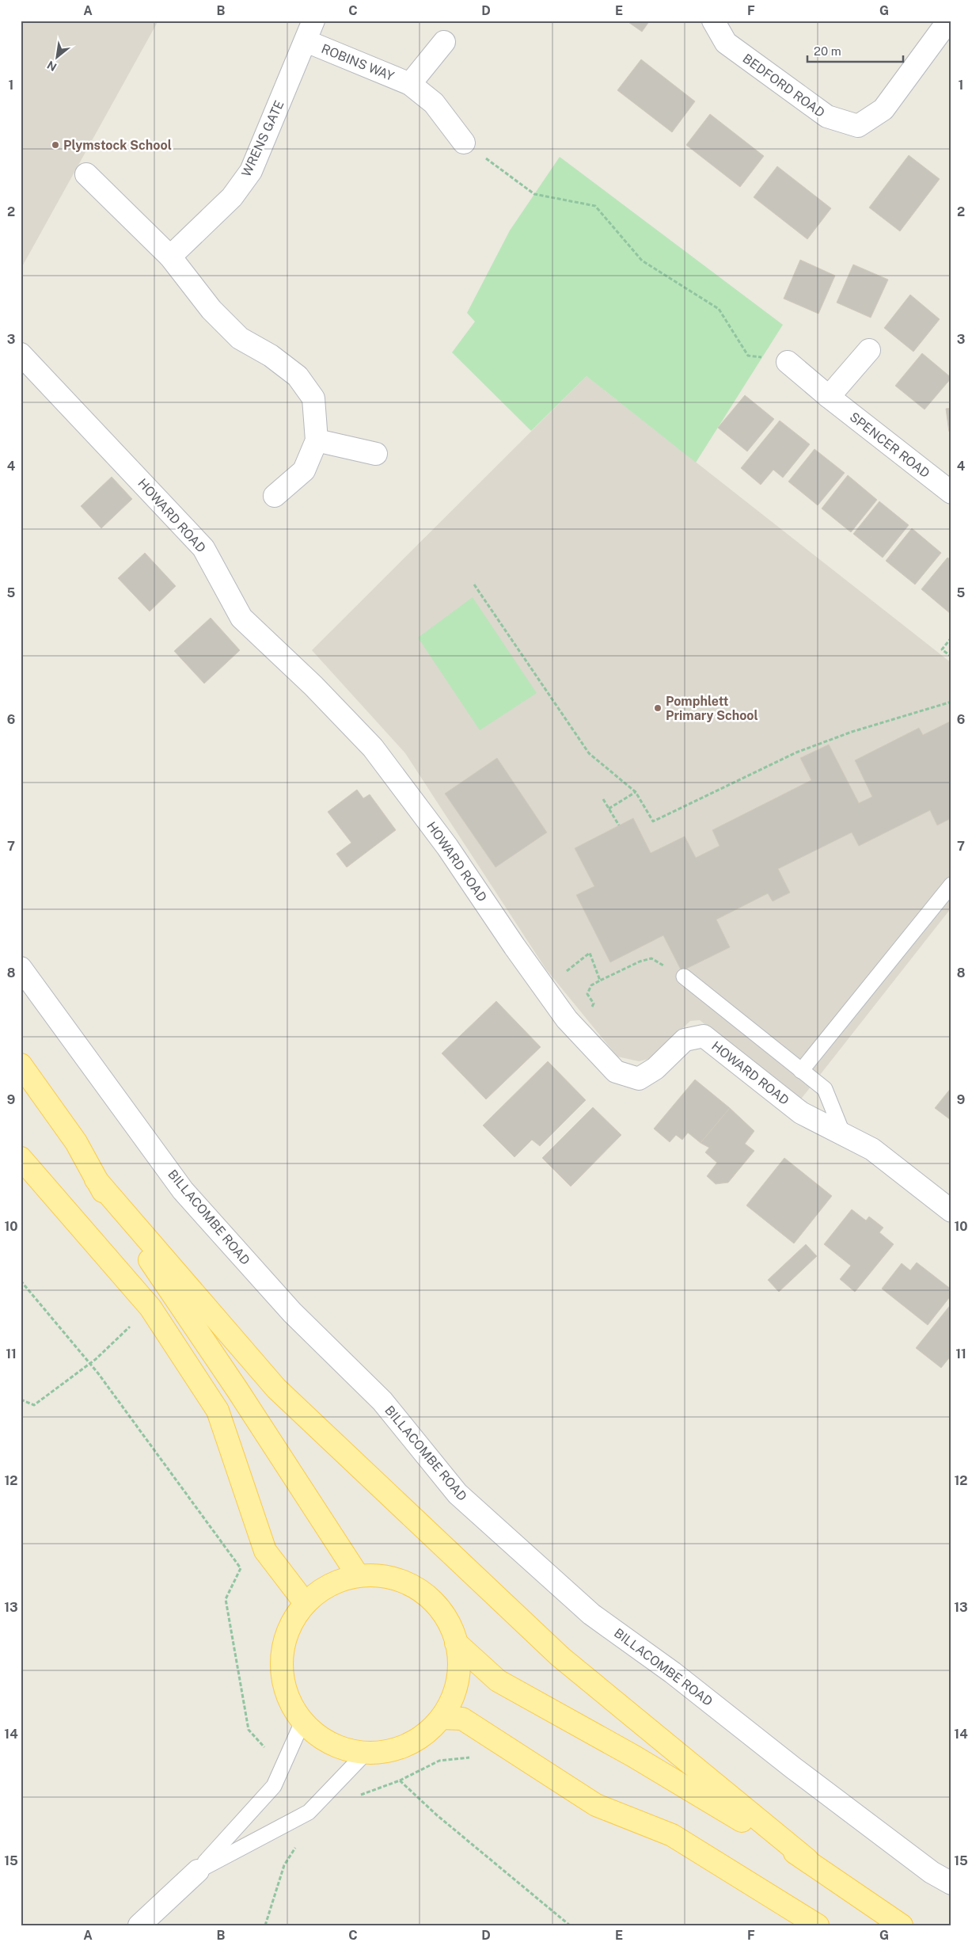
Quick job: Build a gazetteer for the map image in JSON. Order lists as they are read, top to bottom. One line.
{"streets":{"street":["ROBINS WAY","BEDFORD ROAD","WRENS GATE","SPENCER ROAD","HOWARD ROAD","BILLACOMBE ROAD"]},"crossings":[["ROBINS WAY","WRENS GATE"]],"places":["Plymstock School","Pomphlett Primary School"],"scale_bar":"20 m","north":"bottom left","grid":{"columns":["A","B","C","D","E","F","G"],"rows":["1","2","3","4","5","6","7","8","9","10","11","12","13","14","15"]}}
